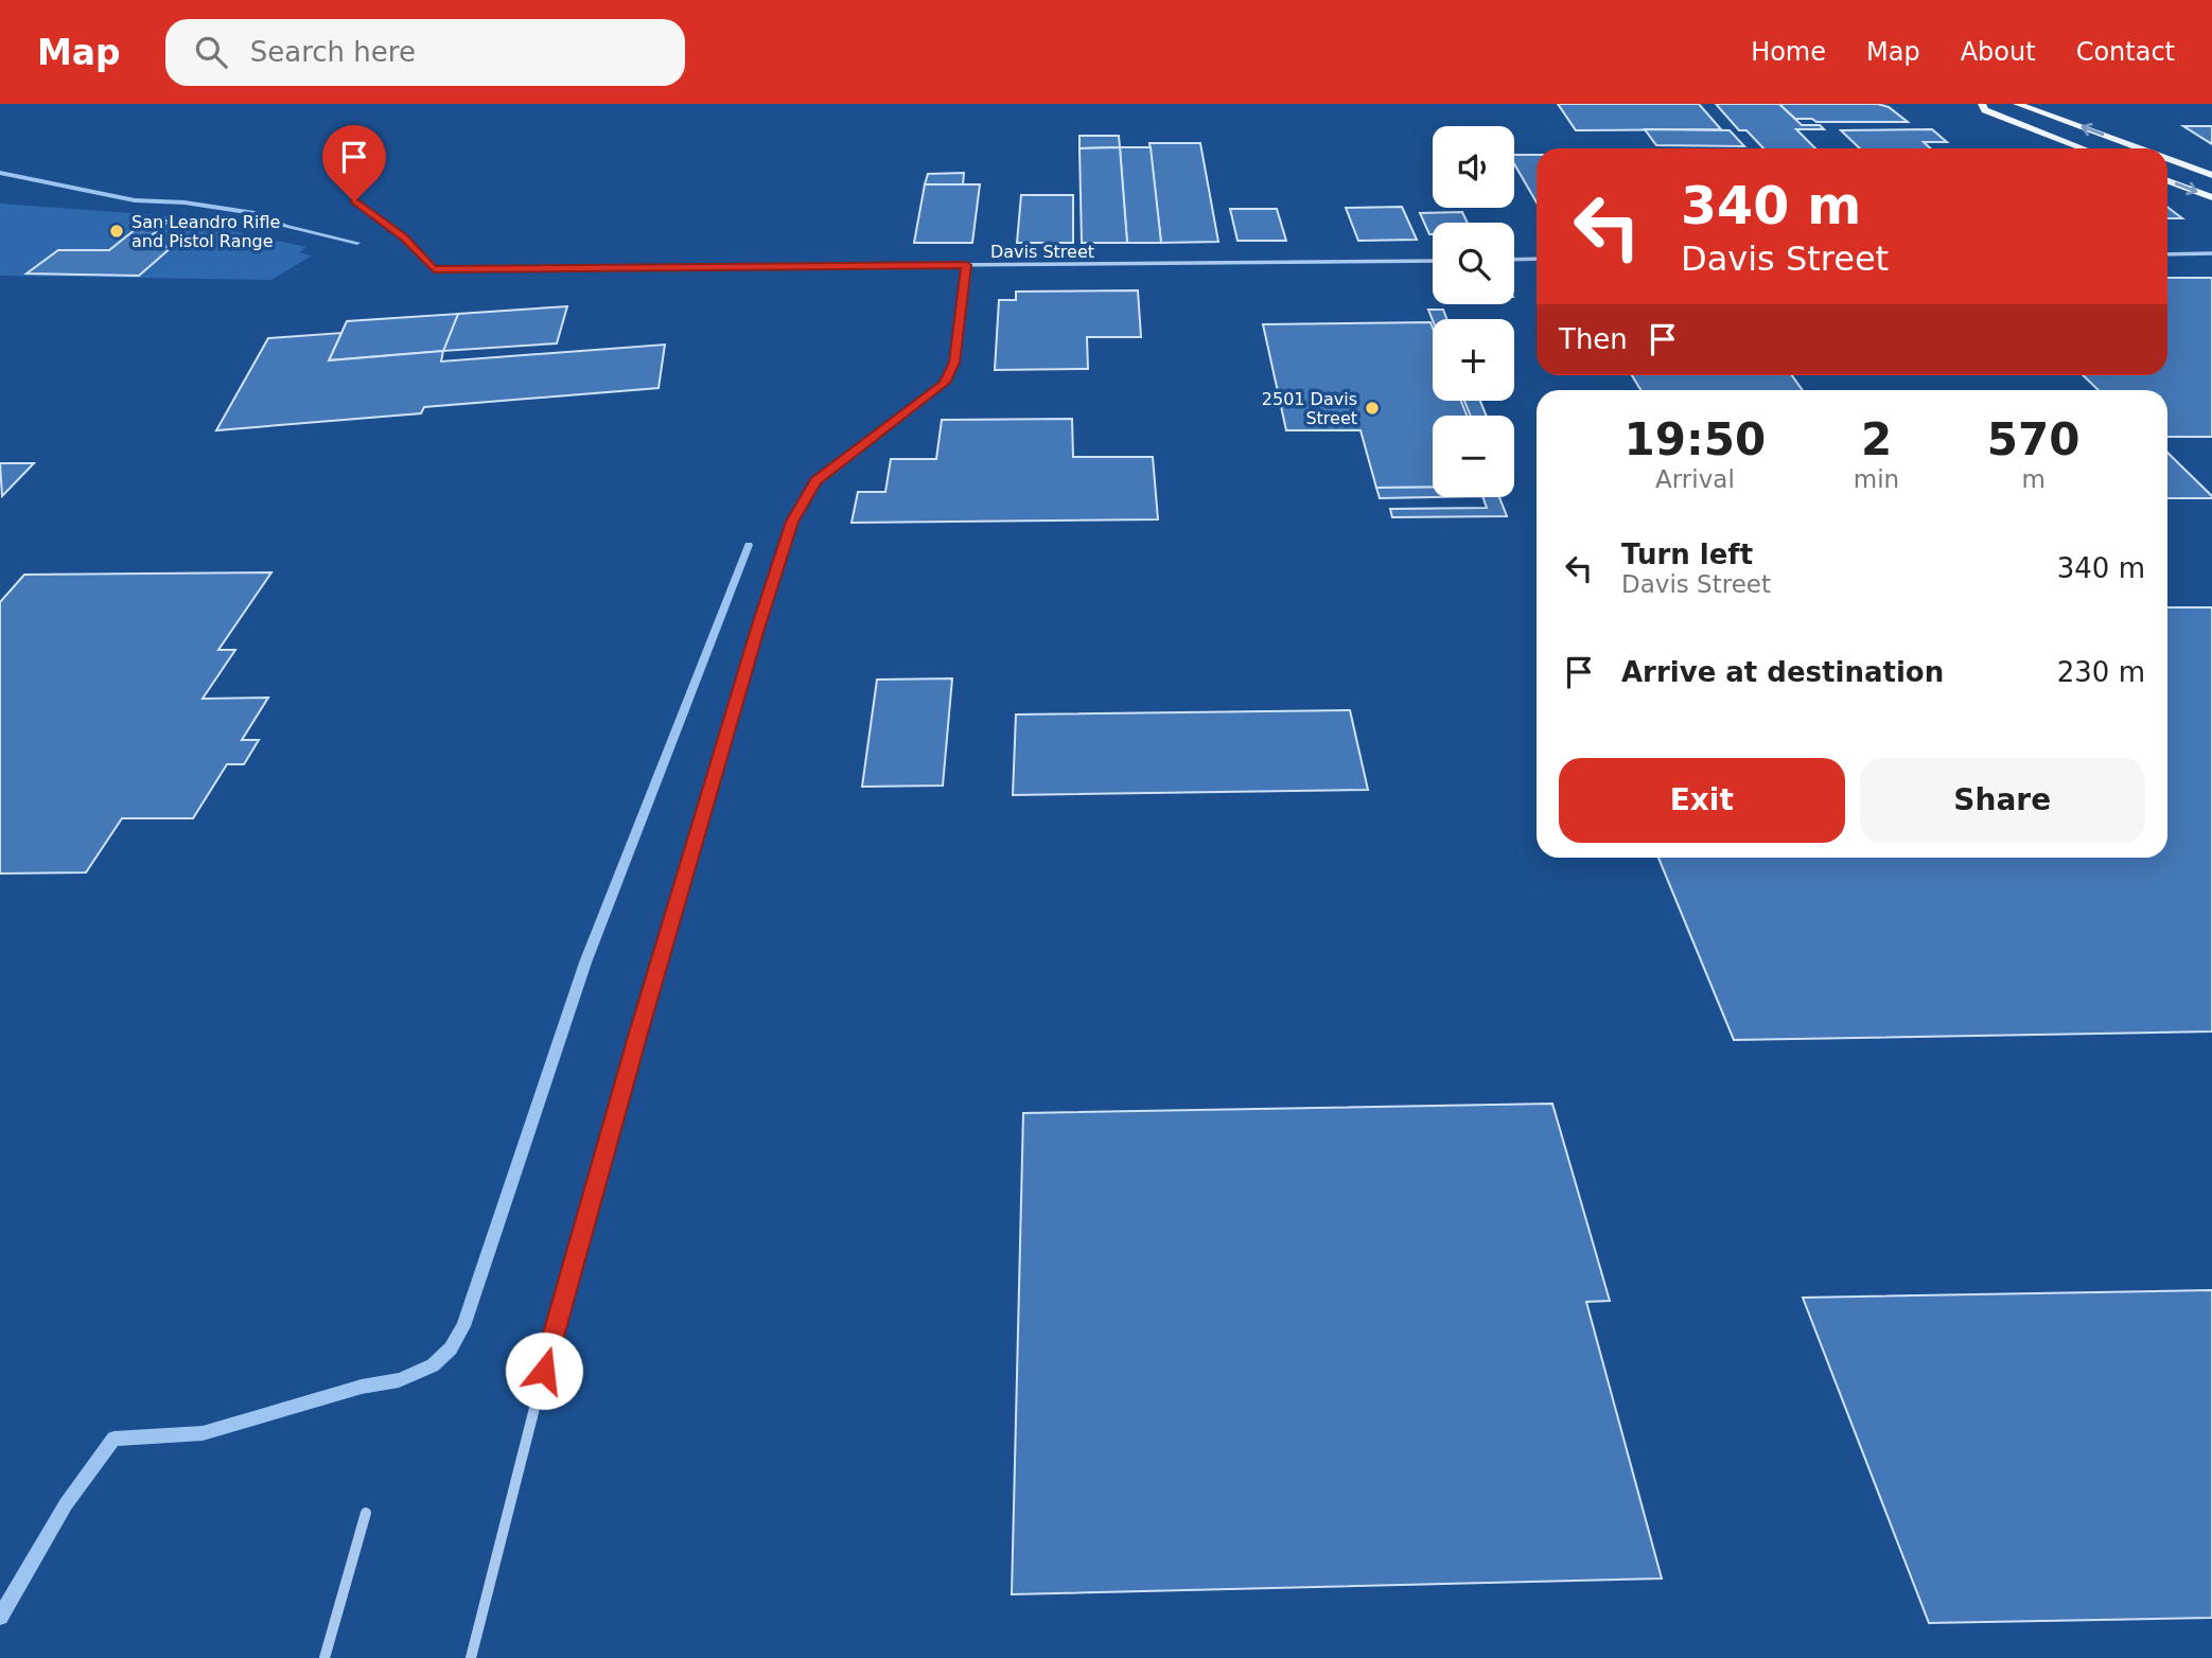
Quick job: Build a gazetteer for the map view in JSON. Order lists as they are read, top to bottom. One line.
{"streets":{"street":["Davis Street"]},"places":["San Leandro Rifle and Pistol Range","2501 Davis Street"],"page":{"header":"Map","search":"Search here","nav":["Home","Map","About","Contact"],"map_buttons":["+","−"],"turn":["340 m","Davis Street"],"then":"Then","eta":["19:50","Arrival","2","min","570","m"],"list":[{"name":"Turn left","note":"Davis Street","value":"340 m"},{"name":"Arrive at destination","value":"230 m"}],"buttons":["Exit","Share"]}}
